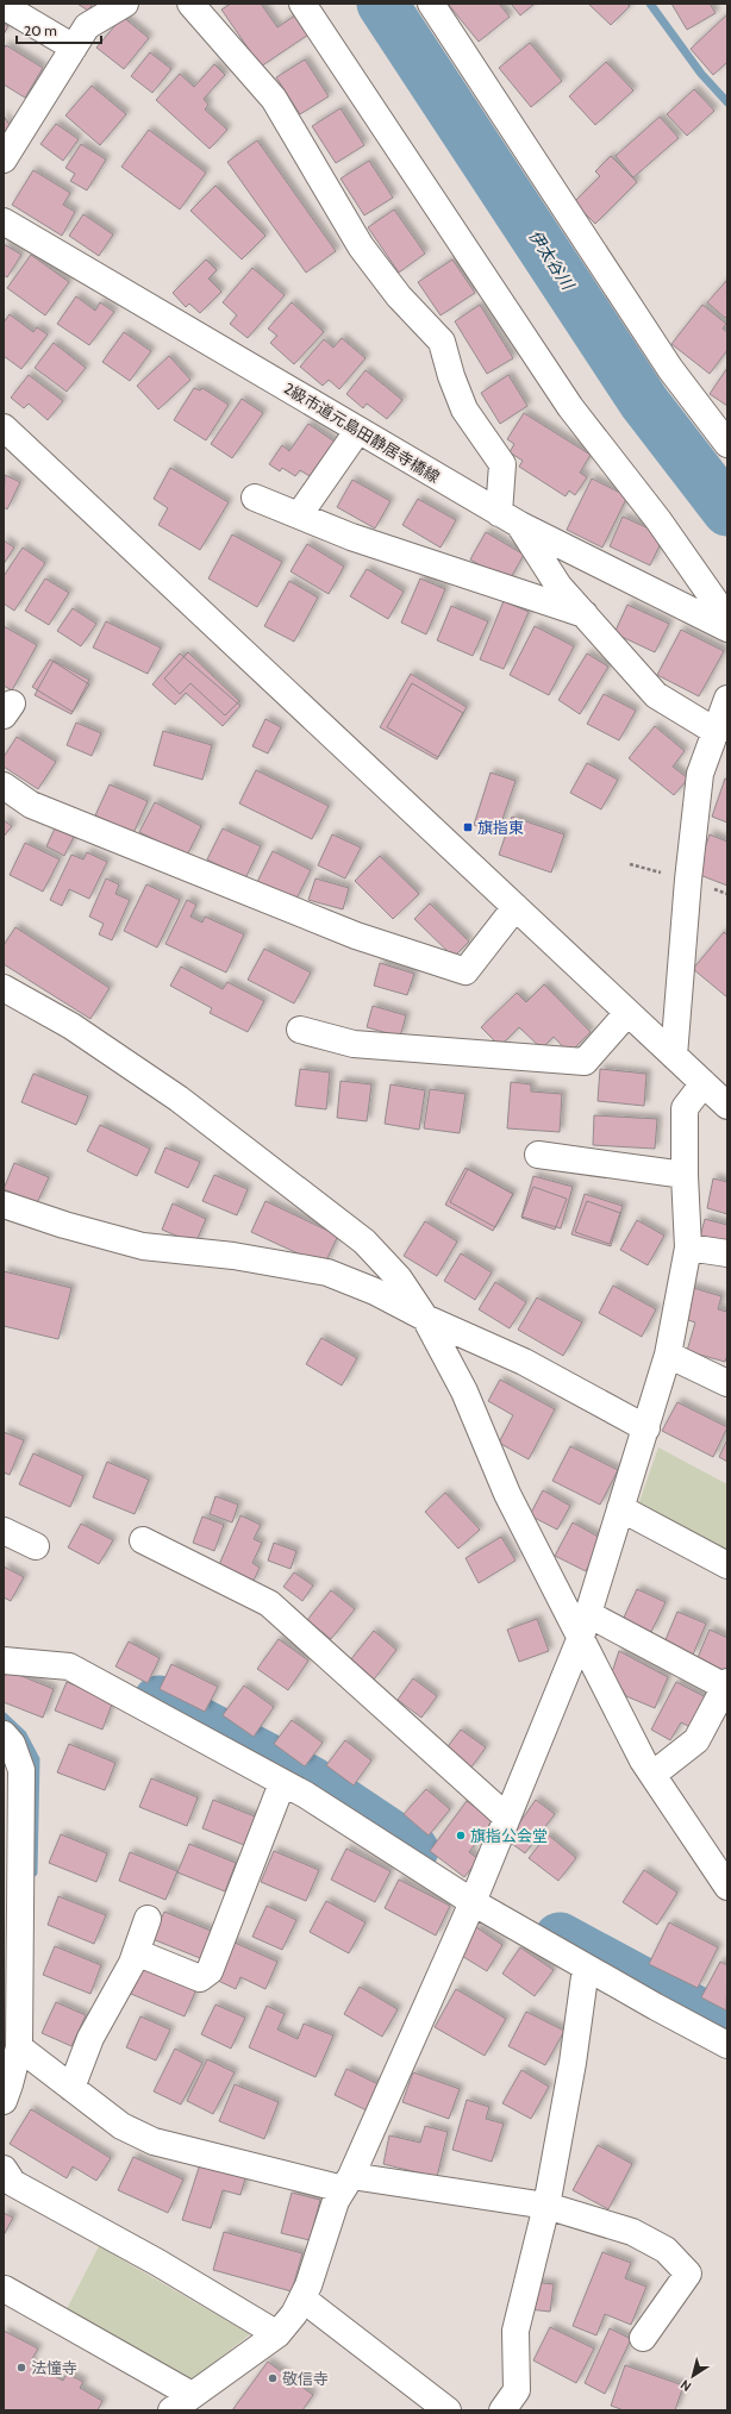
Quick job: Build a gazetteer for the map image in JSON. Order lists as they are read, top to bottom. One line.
{"streets":{"street":["2級市道元島田静居寺橋線"]},"water":["伊太谷川"],"places":{"transit":["旗指東"],"other":["旗指公会堂","法憧寺","敬信寺"]},"scale_bar":"20 m","north":"bottom left"}
